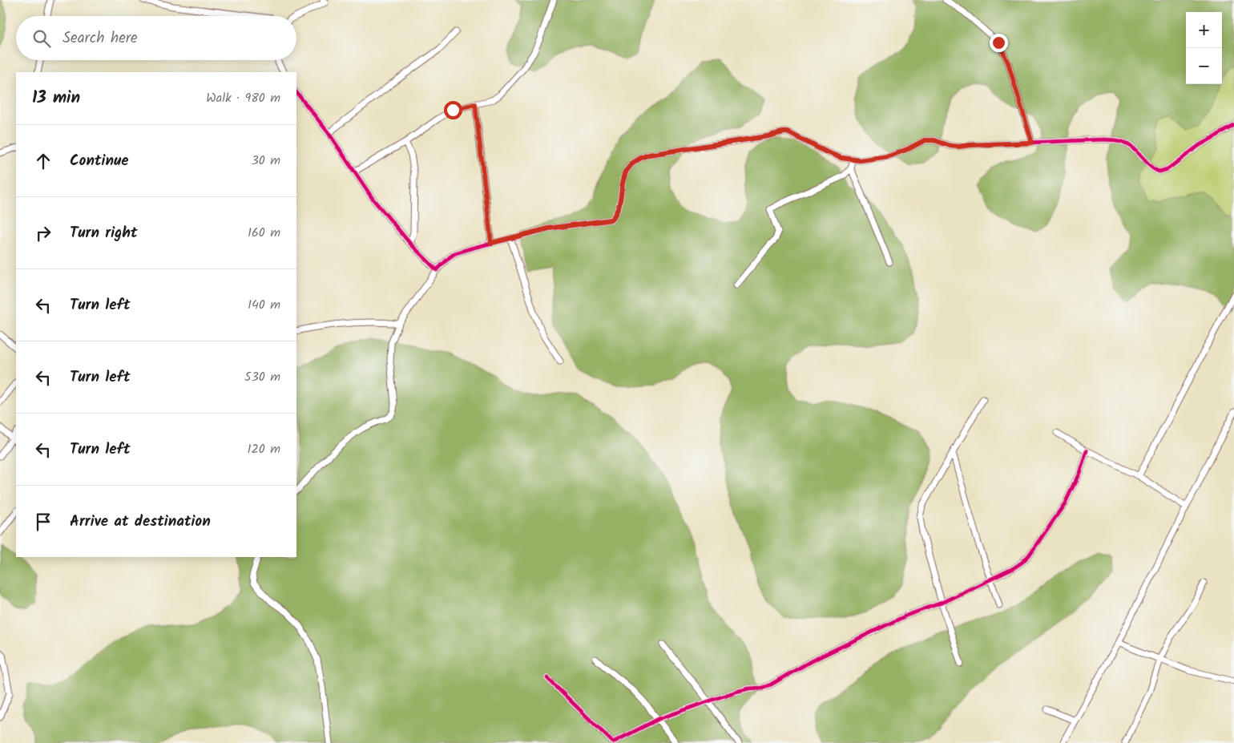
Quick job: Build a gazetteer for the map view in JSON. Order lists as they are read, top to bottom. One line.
{"page":{"map_buttons":["+","−"],"search":"Search here","heading":["13 min","Walk · 980 m"],"list":[["Continue","30 m"],["Turn right","160 m"],["Turn left","140 m"],["Turn left","530 m"],["Turn left","120 m"],"Arrive at destination"]}}
